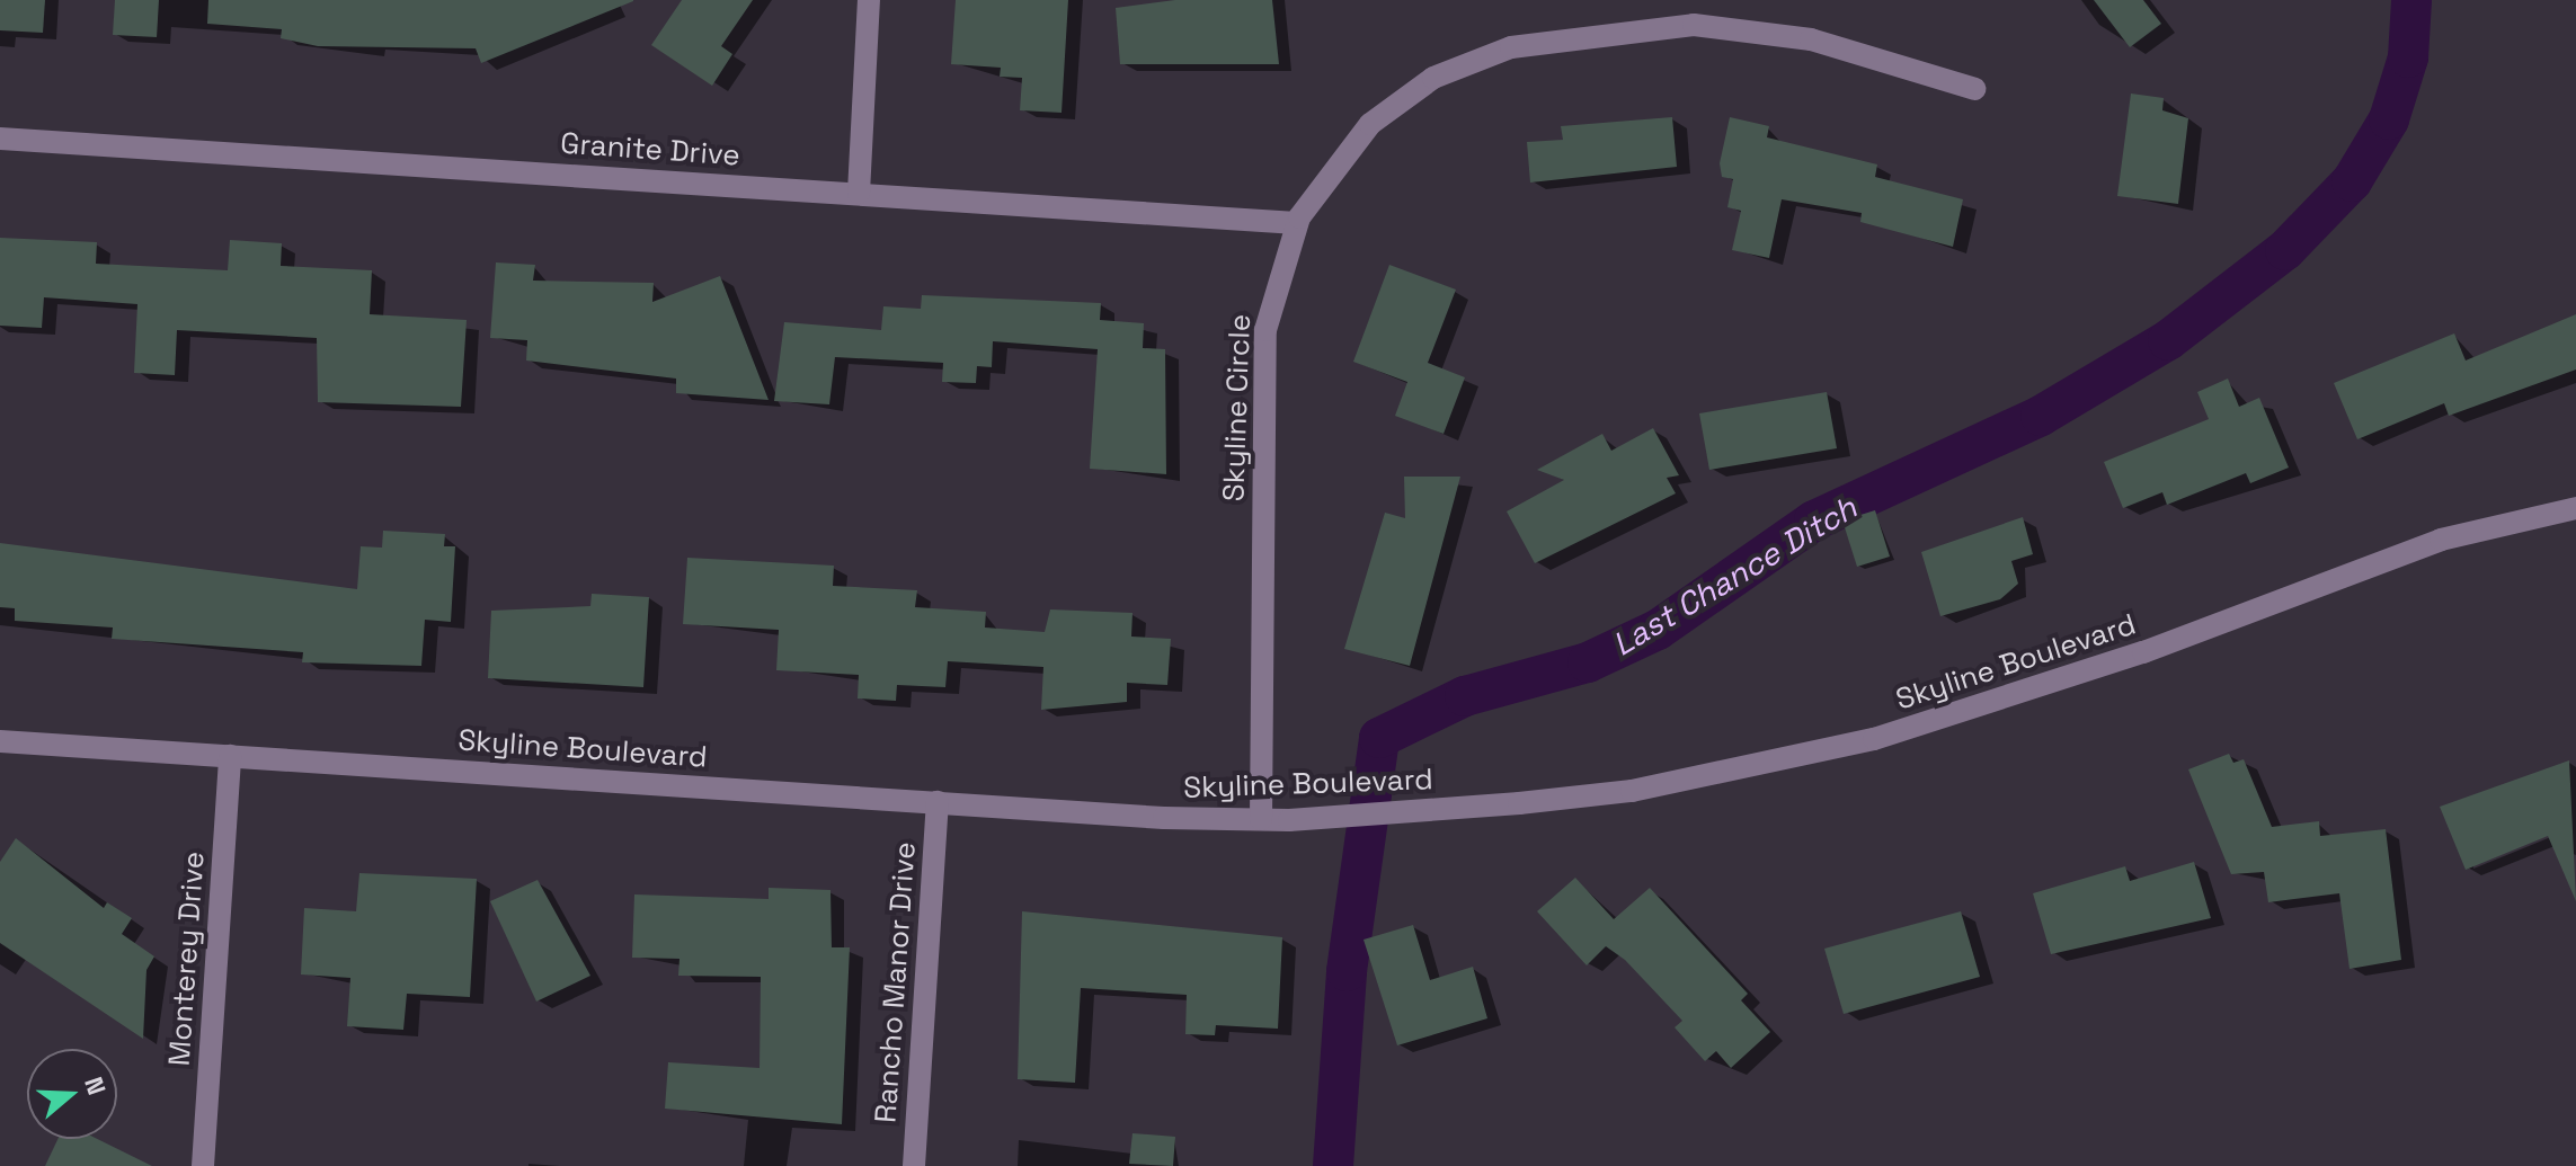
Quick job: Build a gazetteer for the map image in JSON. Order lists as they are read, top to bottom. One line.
{"streets":{"street":["Granite Drive","Skyline Circle","Skyline Boulevard","Monterey Drive","Rancho Manor Drive"]},"crossings":[["Granite Drive","Skyline Circle"],["Skyline Circle","Skyline Boulevard"],["Skyline Boulevard","Monterey Drive"],["Skyline Boulevard","Rancho Manor Drive"]],"water":["Last Chance Ditch"],"north":"right"}
